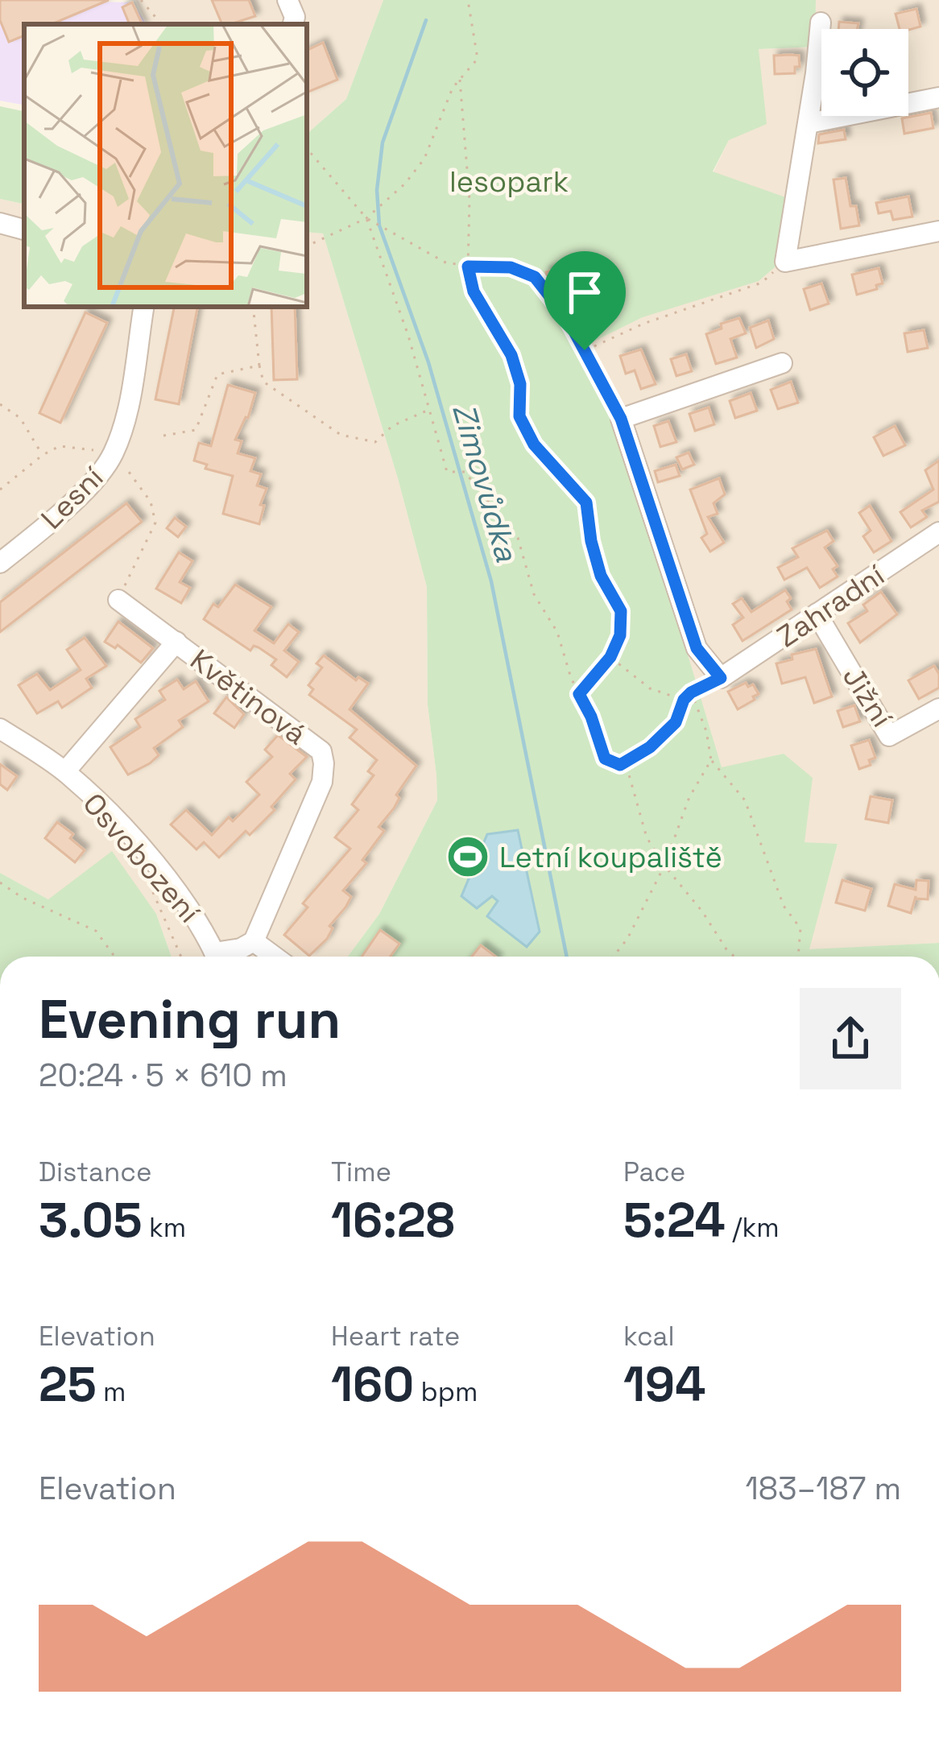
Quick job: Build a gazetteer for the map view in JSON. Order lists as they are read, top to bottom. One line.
{"streets":{"street":["Lesní","Zahradní","Květinová","Jižní","Osvobození"]},"crossings":[["Zahradní","Jižní"]],"water":["Zimovůdka"],"parks":["lesopark"],"places":{"sports":["Letní koupaliště"]},"page":{"heading":["Evening run","20:24 · 5 × 610 m"],"stats":[["Distance","3.05 km"],["Time","16:28"],["Pace","5:24 /km"],["Elevation","25 m"],["Heart rate","160 bpm"],["kcal","194"]],"chart":["Elevation","183–187 m"]}}
